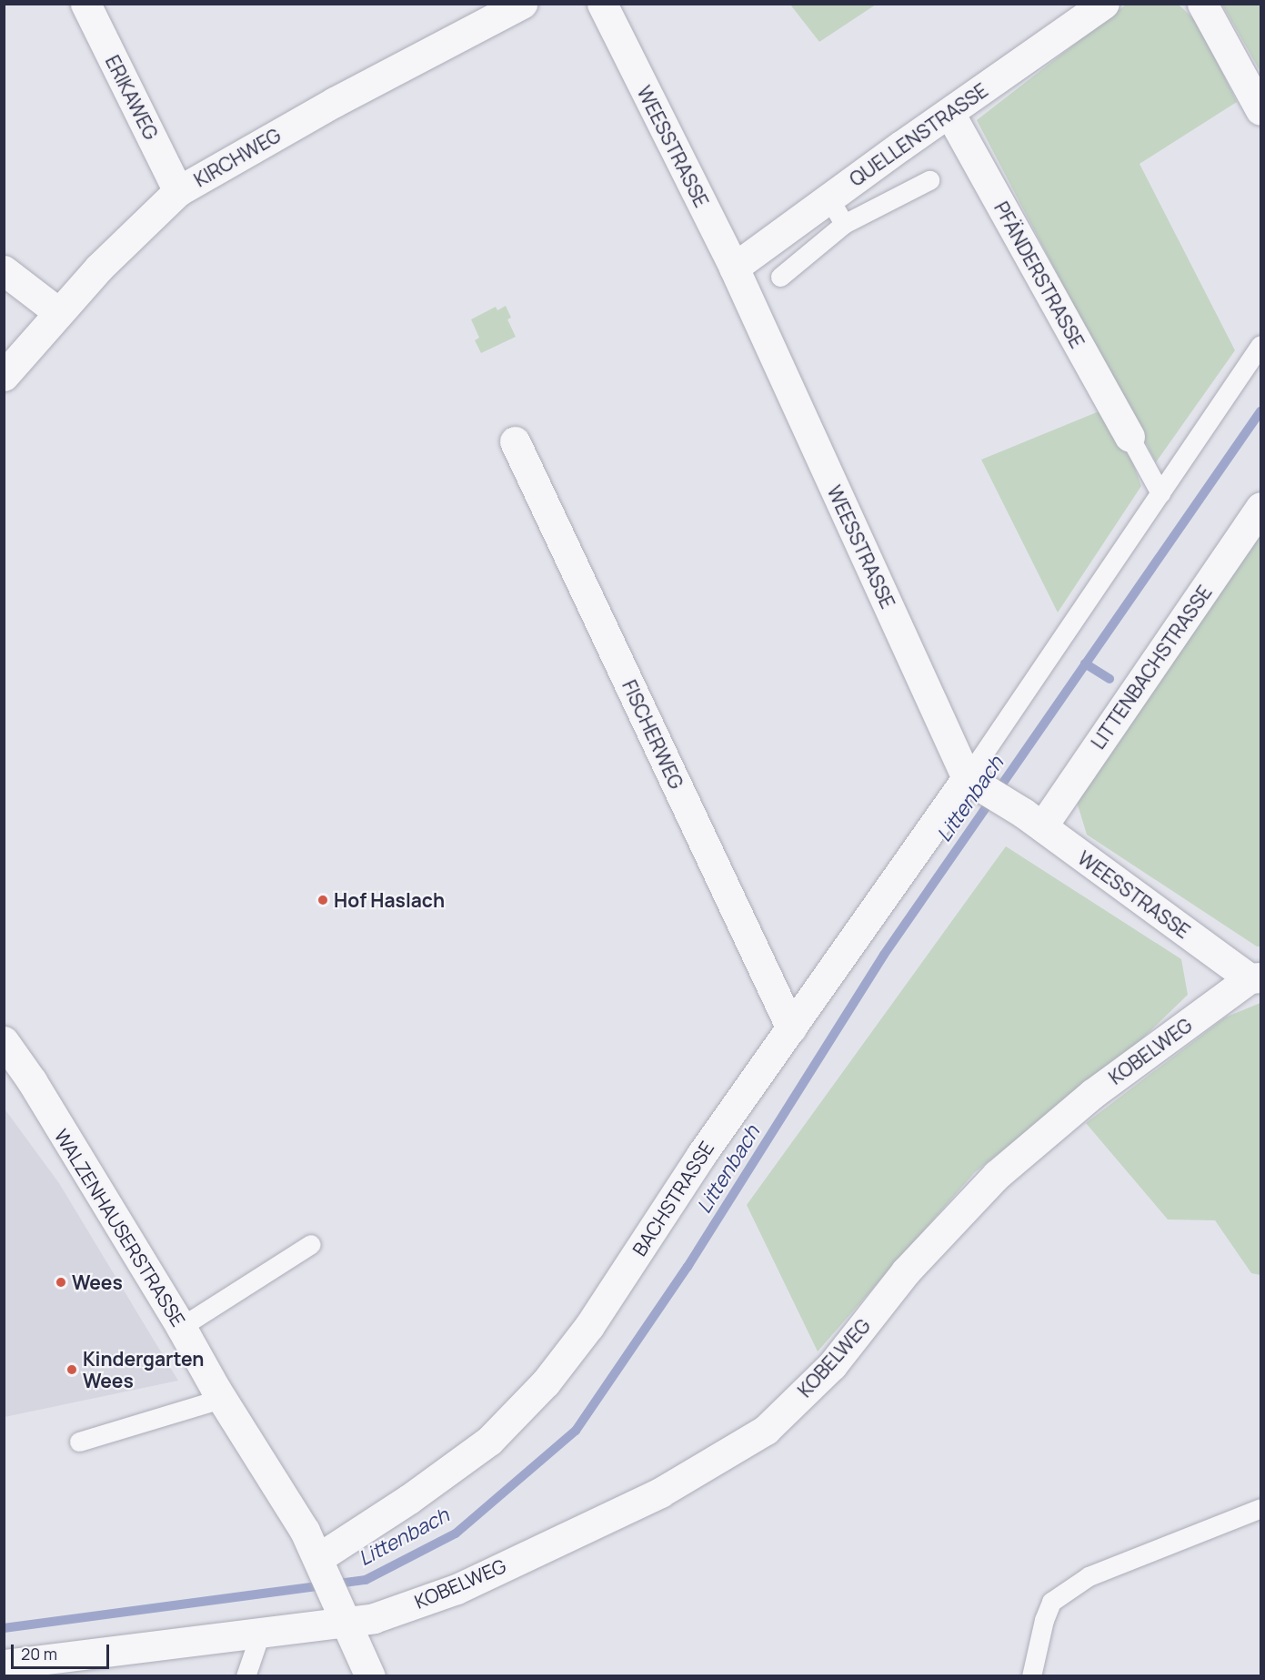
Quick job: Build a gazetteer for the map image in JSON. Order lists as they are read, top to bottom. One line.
{"streets":{"street":["ERIKAWEG","QUELLENSTRASSE","WEESSTRASSE","KIRCHWEG","PFÄNDERSTRASSE","LITTENBACHSTRASSE","FISCHERWEG","KOBELWEG","BACHSTRASSE","WALZENHAUSERSTRASSE"]},"crossings":[["ERIKAWEG","KIRCHWEG"],["QUELLENSTRASSE","WEESSTRASSE"],["QUELLENSTRASSE","PFÄNDERSTRASSE"],["WEESSTRASSE","LITTENBACHSTRASSE"],["WEESSTRASSE","KOBELWEG"],["WEESSTRASSE","BACHSTRASSE"],["FISCHERWEG","BACHSTRASSE"],["KOBELWEG","WALZENHAUSERSTRASSE"],["BACHSTRASSE","WALZENHAUSERSTRASSE"]],"water":["Littenbach"],"places":["Hof Haslach","Wees","Kindergarten Wees"],"scale_bar":"20 m"}
